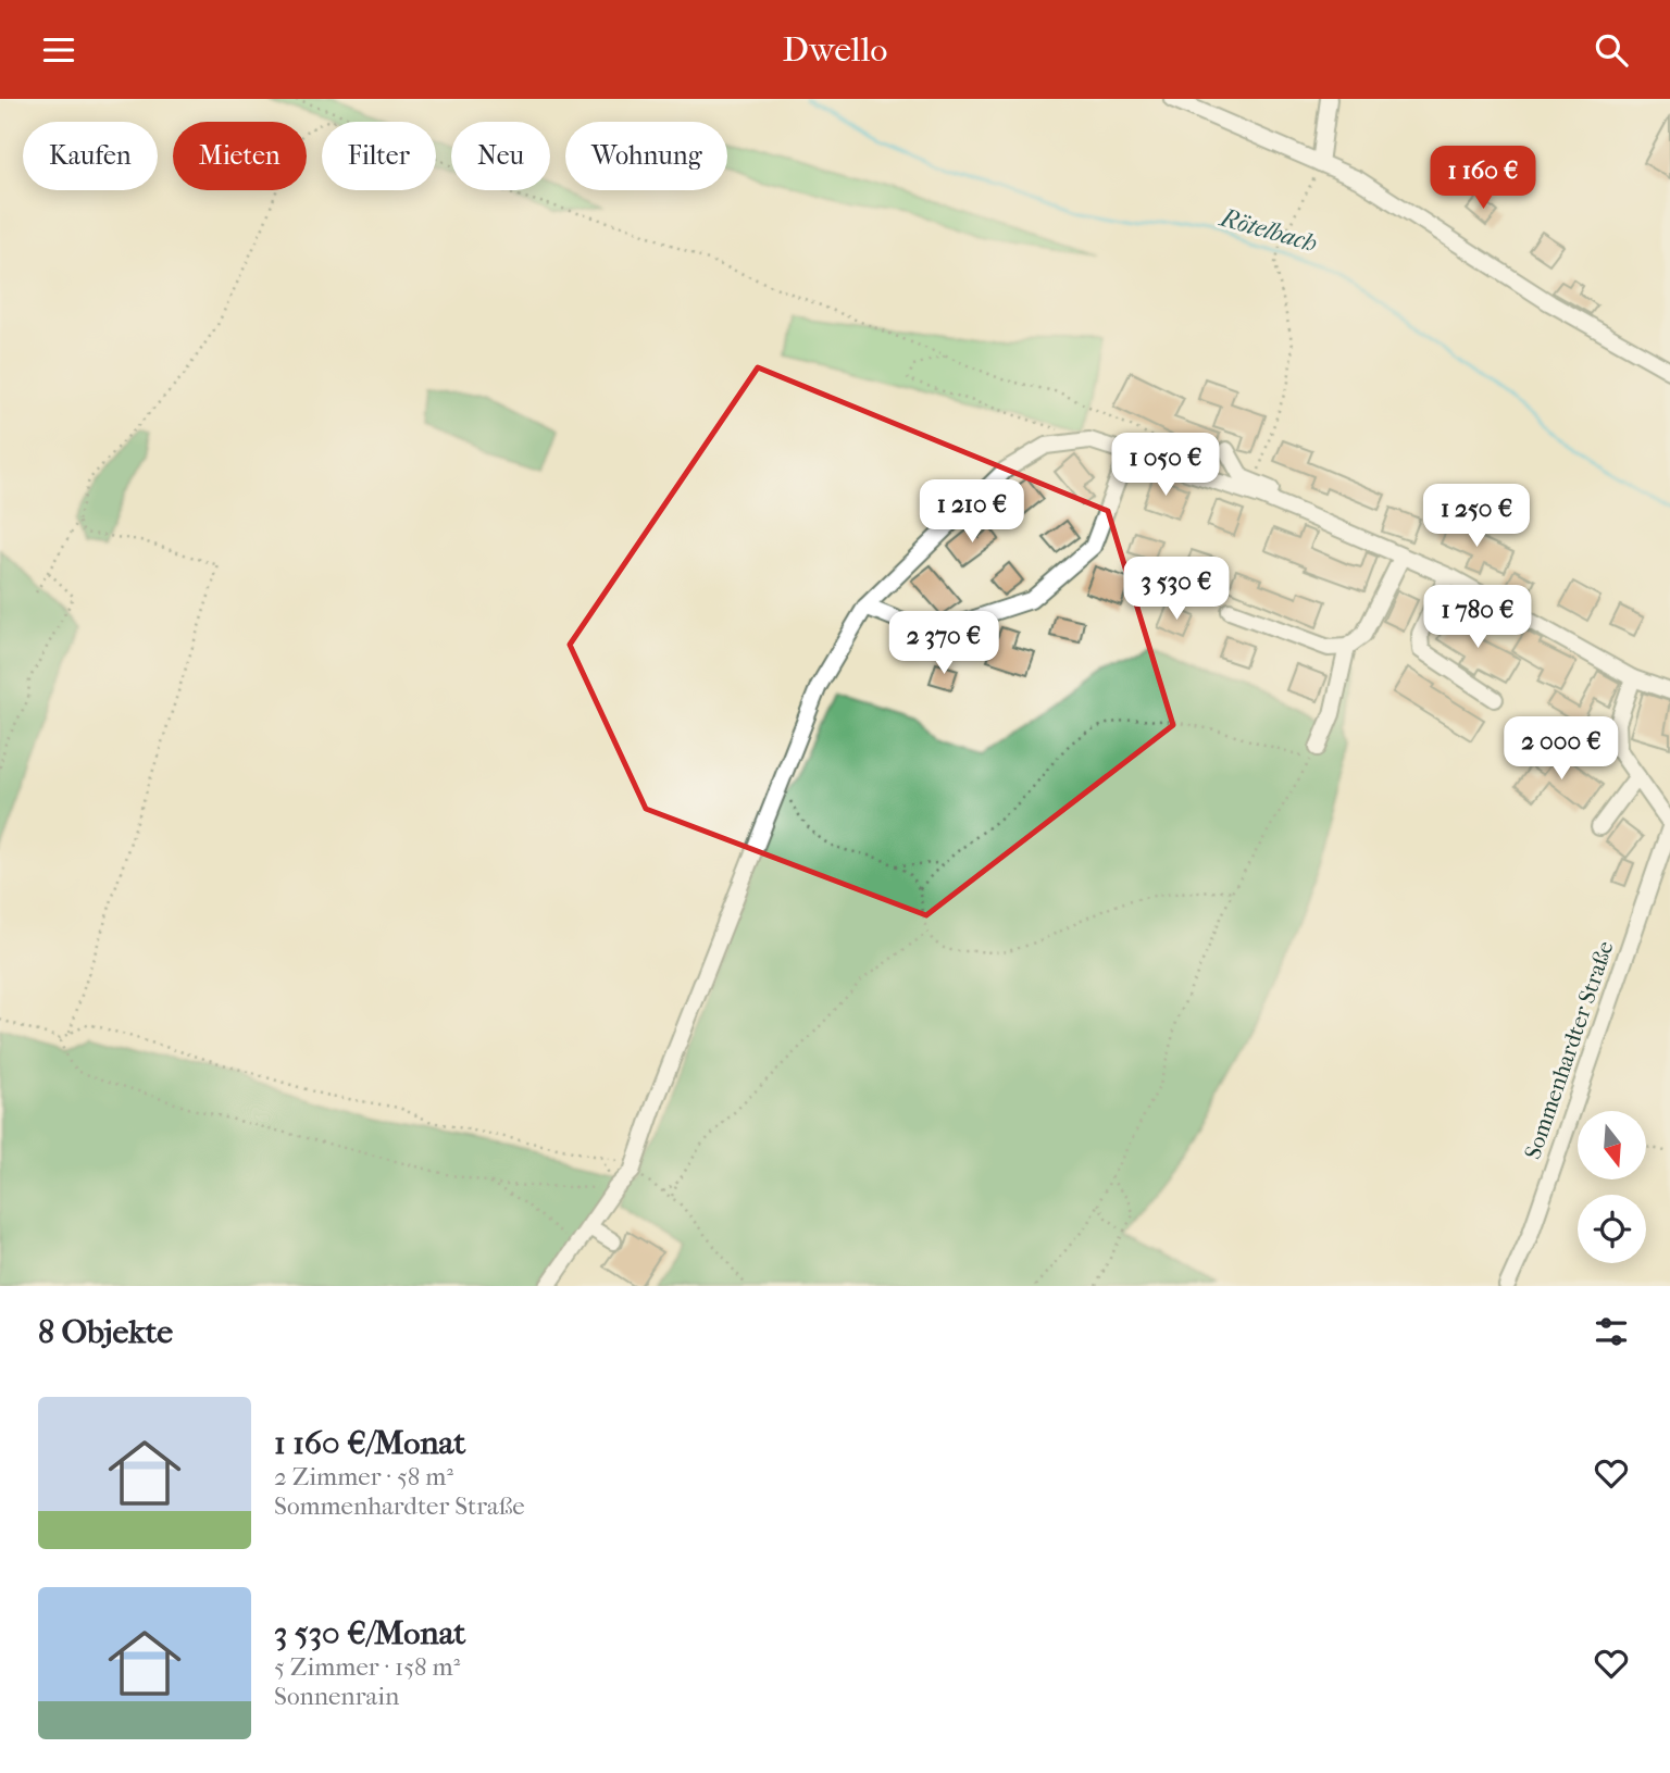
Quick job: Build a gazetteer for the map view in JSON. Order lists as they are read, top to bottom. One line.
{"streets":{"street":["Sommenhardter Straße"]},"water":["Rötelbach"],"north":"bottom","page":{"header":"Dwello","chip":["Kaufen","Mieten","Filter","Neu","Wohnung"],"price":["1 160 €","1 050 €","1 210 €","1 250 €","3 530 €","1 780 €","2 370 €","2 000 €"],"heading":"8 Objekte","list":[{"name":"1 160 €/Monat","note":"2 Zimmer · 58 m² · Sommenhardter Straße"},{"name":"3 530 €/Monat","note":"5 Zimmer · 158 m² · Sonnenrain"}]}}
